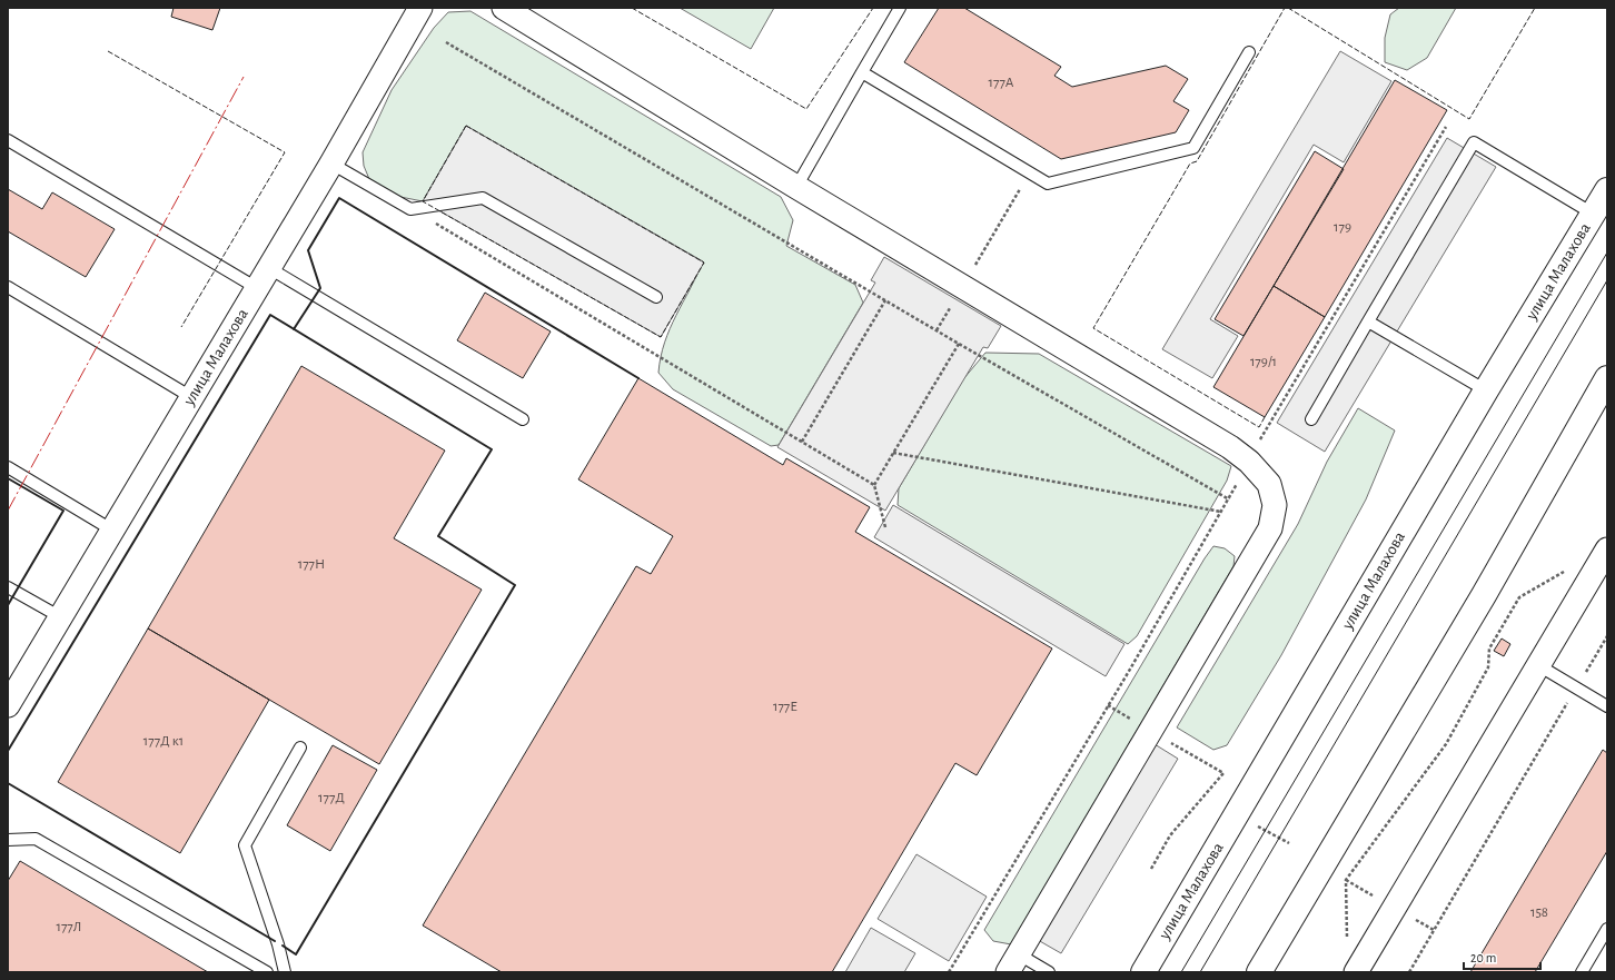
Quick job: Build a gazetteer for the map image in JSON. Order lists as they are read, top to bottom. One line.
{"streets":{"main road":["улица Малахова"]},"house_numbers":["177А","179","179/1","177Н","177Е","177Д к1","177Д","158","177Л"],"scale_bar":"20 m"}
